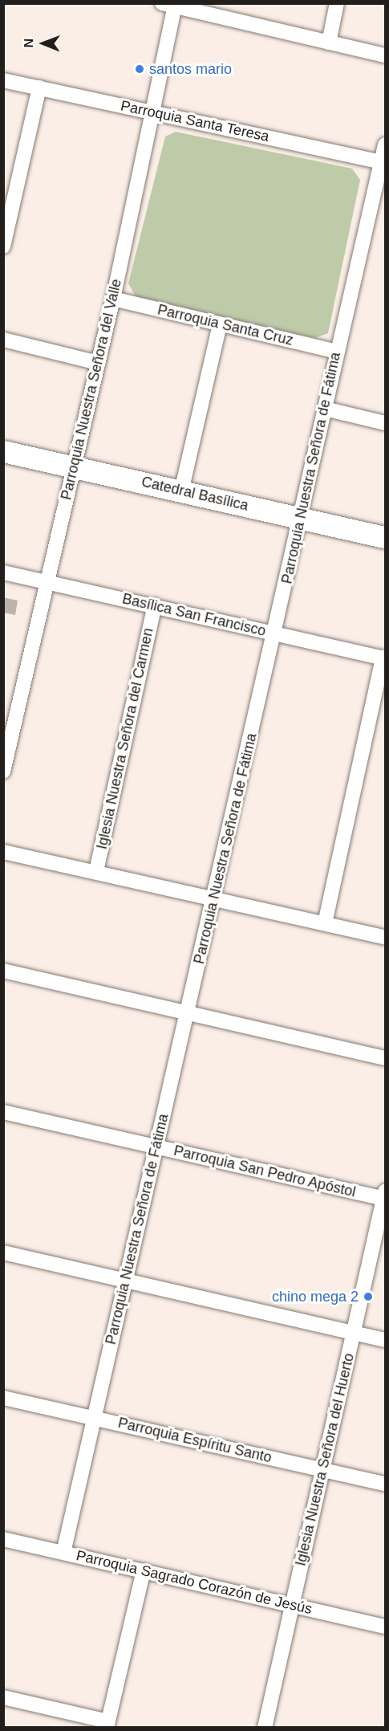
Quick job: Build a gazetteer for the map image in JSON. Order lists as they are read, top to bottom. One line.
{"streets":{"main road":["Catedral Basílica"],"street":["Parroquia Santa Teresa","Parroquia Santa Cruz","Parroquia Nuestra Señora del Valle","Parroquia Nuestra Señora de Fátima","Basílica San Francisco","Iglesia Nuestra Señora del Carmen","Parroquia San Pedro Apóstol","Parroquia Espíritu Santo","Iglesia Nuestra Señora del Huerto","Parroquia Sagrado Corazón de Jesús"]},"crossings":[["Parroquia Santa Teresa","Parroquia Nuestra Señora del Valle"],["Parroquia Santa Teresa","Parroquia Nuestra Señora de Fátima"],["Parroquia Santa Cruz","Parroquia Nuestra Señora del Valle"],["Parroquia Santa Cruz","Parroquia Nuestra Señora de Fátima"],["Parroquia Nuestra Señora del Valle","Catedral Basílica"],["Parroquia Nuestra Señora del Valle","Basílica San Francisco"],["Parroquia Nuestra Señora de Fátima","Catedral Basílica"],["Parroquia Nuestra Señora de Fátima","Basílica San Francisco"],["Parroquia Nuestra Señora de Fátima","Parroquia San Pedro Apóstol"],["Parroquia Nuestra Señora de Fátima","Parroquia Espíritu Santo"],["Parroquia Nuestra Señora de Fátima","Parroquia Sagrado Corazón de Jesús"],["Basílica San Francisco","Iglesia Nuestra Señora del Carmen"],["Parroquia San Pedro Apóstol","Iglesia Nuestra Señora del Huerto"],["Parroquia Espíritu Santo","Iglesia Nuestra Señora del Huerto"],["Iglesia Nuestra Señora del Huerto","Parroquia Sagrado Corazón de Jesús"]],"places":["santos mario","chino mega 2"],"north":"left"}
